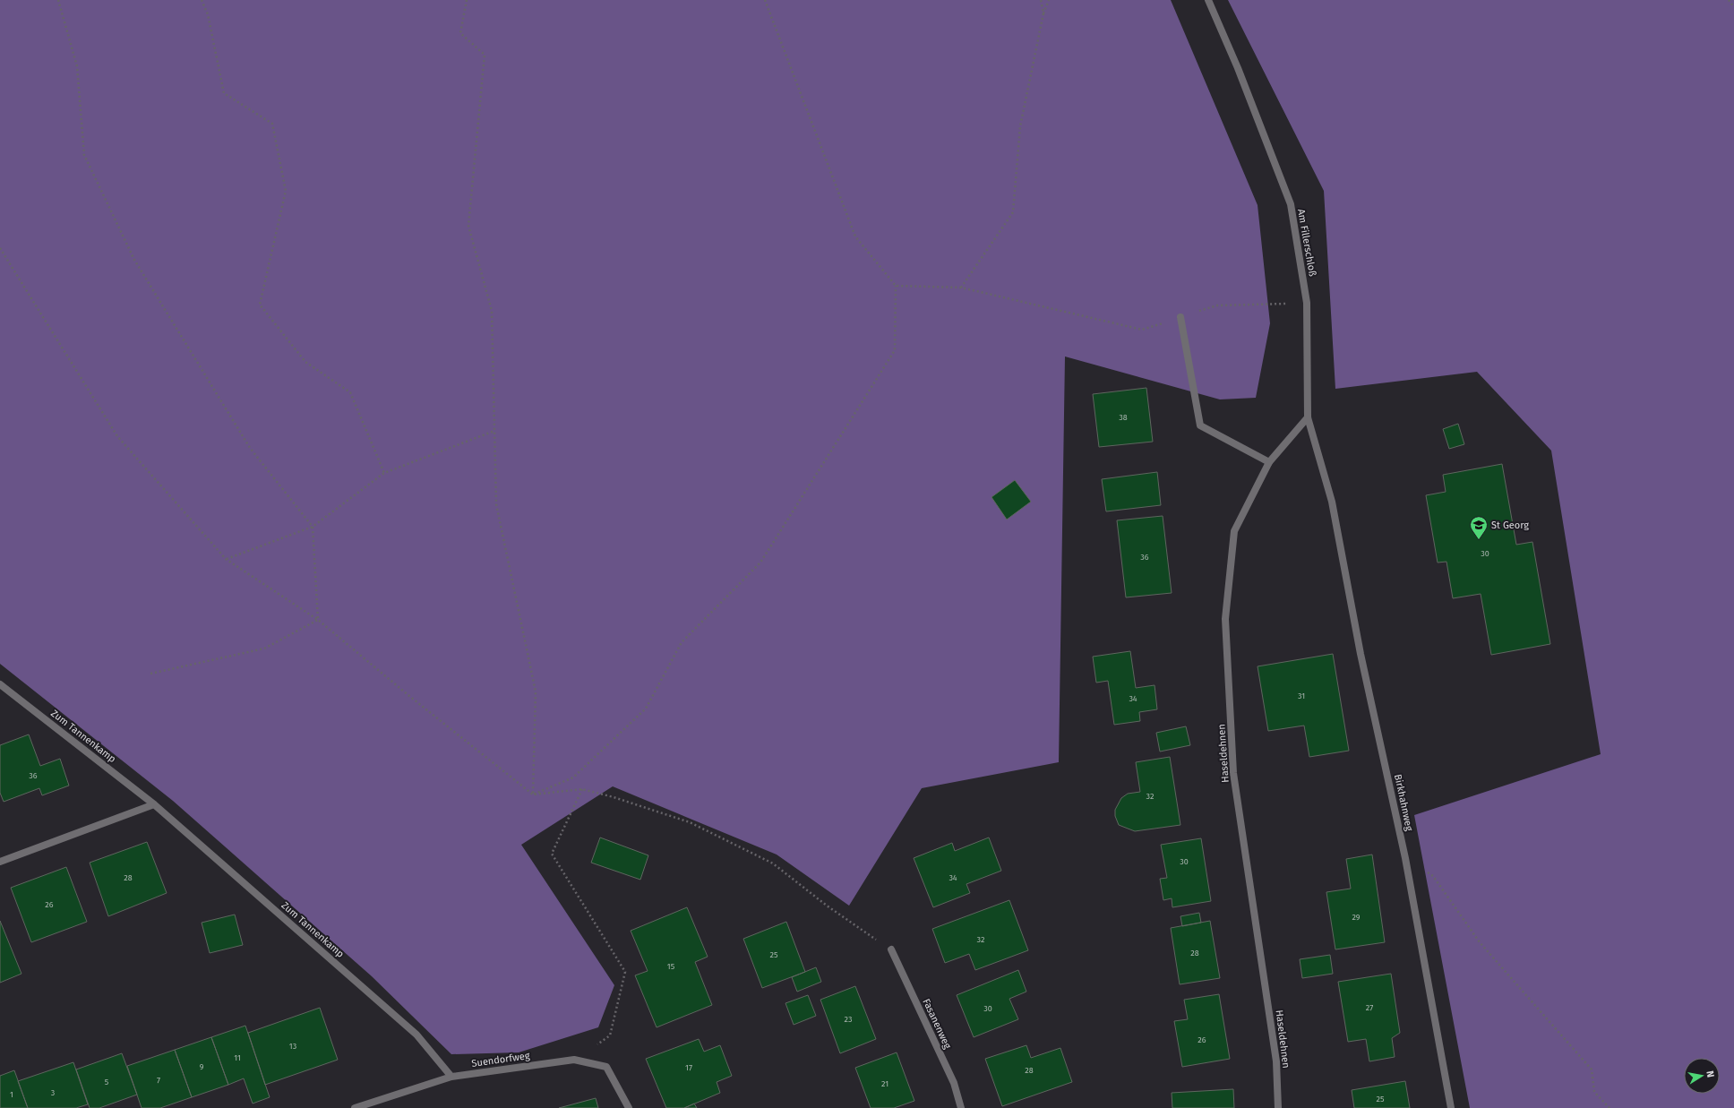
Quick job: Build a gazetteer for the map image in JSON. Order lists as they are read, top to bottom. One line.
{"streets":{"street":["Am Fillerschloß","Zum Tannenkamp","Haseldehnen","Birkhahnweg","Fasanenweg","Suendorfweg"]},"crossings":[["Am Fillerschloß","Haseldehnen"],["Am Fillerschloß","Birkhahnweg"],["Zum Tannenkamp","Suendorfweg"]],"places":{"school or university":["St Georg"]},"house_numbers":["38","30","36","31","34","36","32","30","28","34","26","29","32","28","25","15","27","30","23","26","13","11","9","17","28","7","5","21","3","1","25"],"north":"right"}
